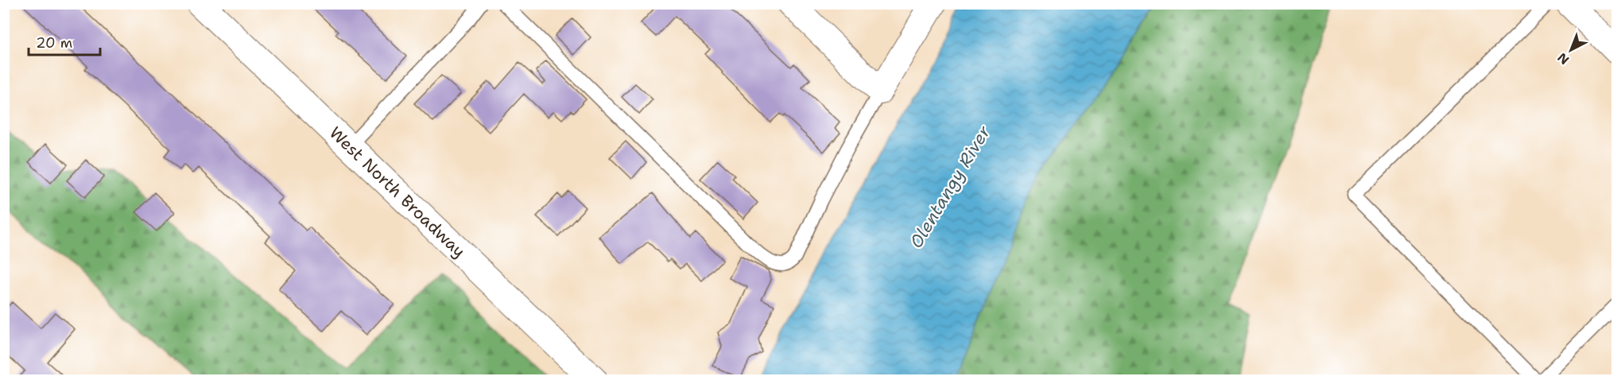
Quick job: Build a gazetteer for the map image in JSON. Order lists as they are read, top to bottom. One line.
{"streets":{"main road":["West North Broadway"]},"water":["Olentangy River"],"scale_bar":"20 m","north":"bottom left"}
